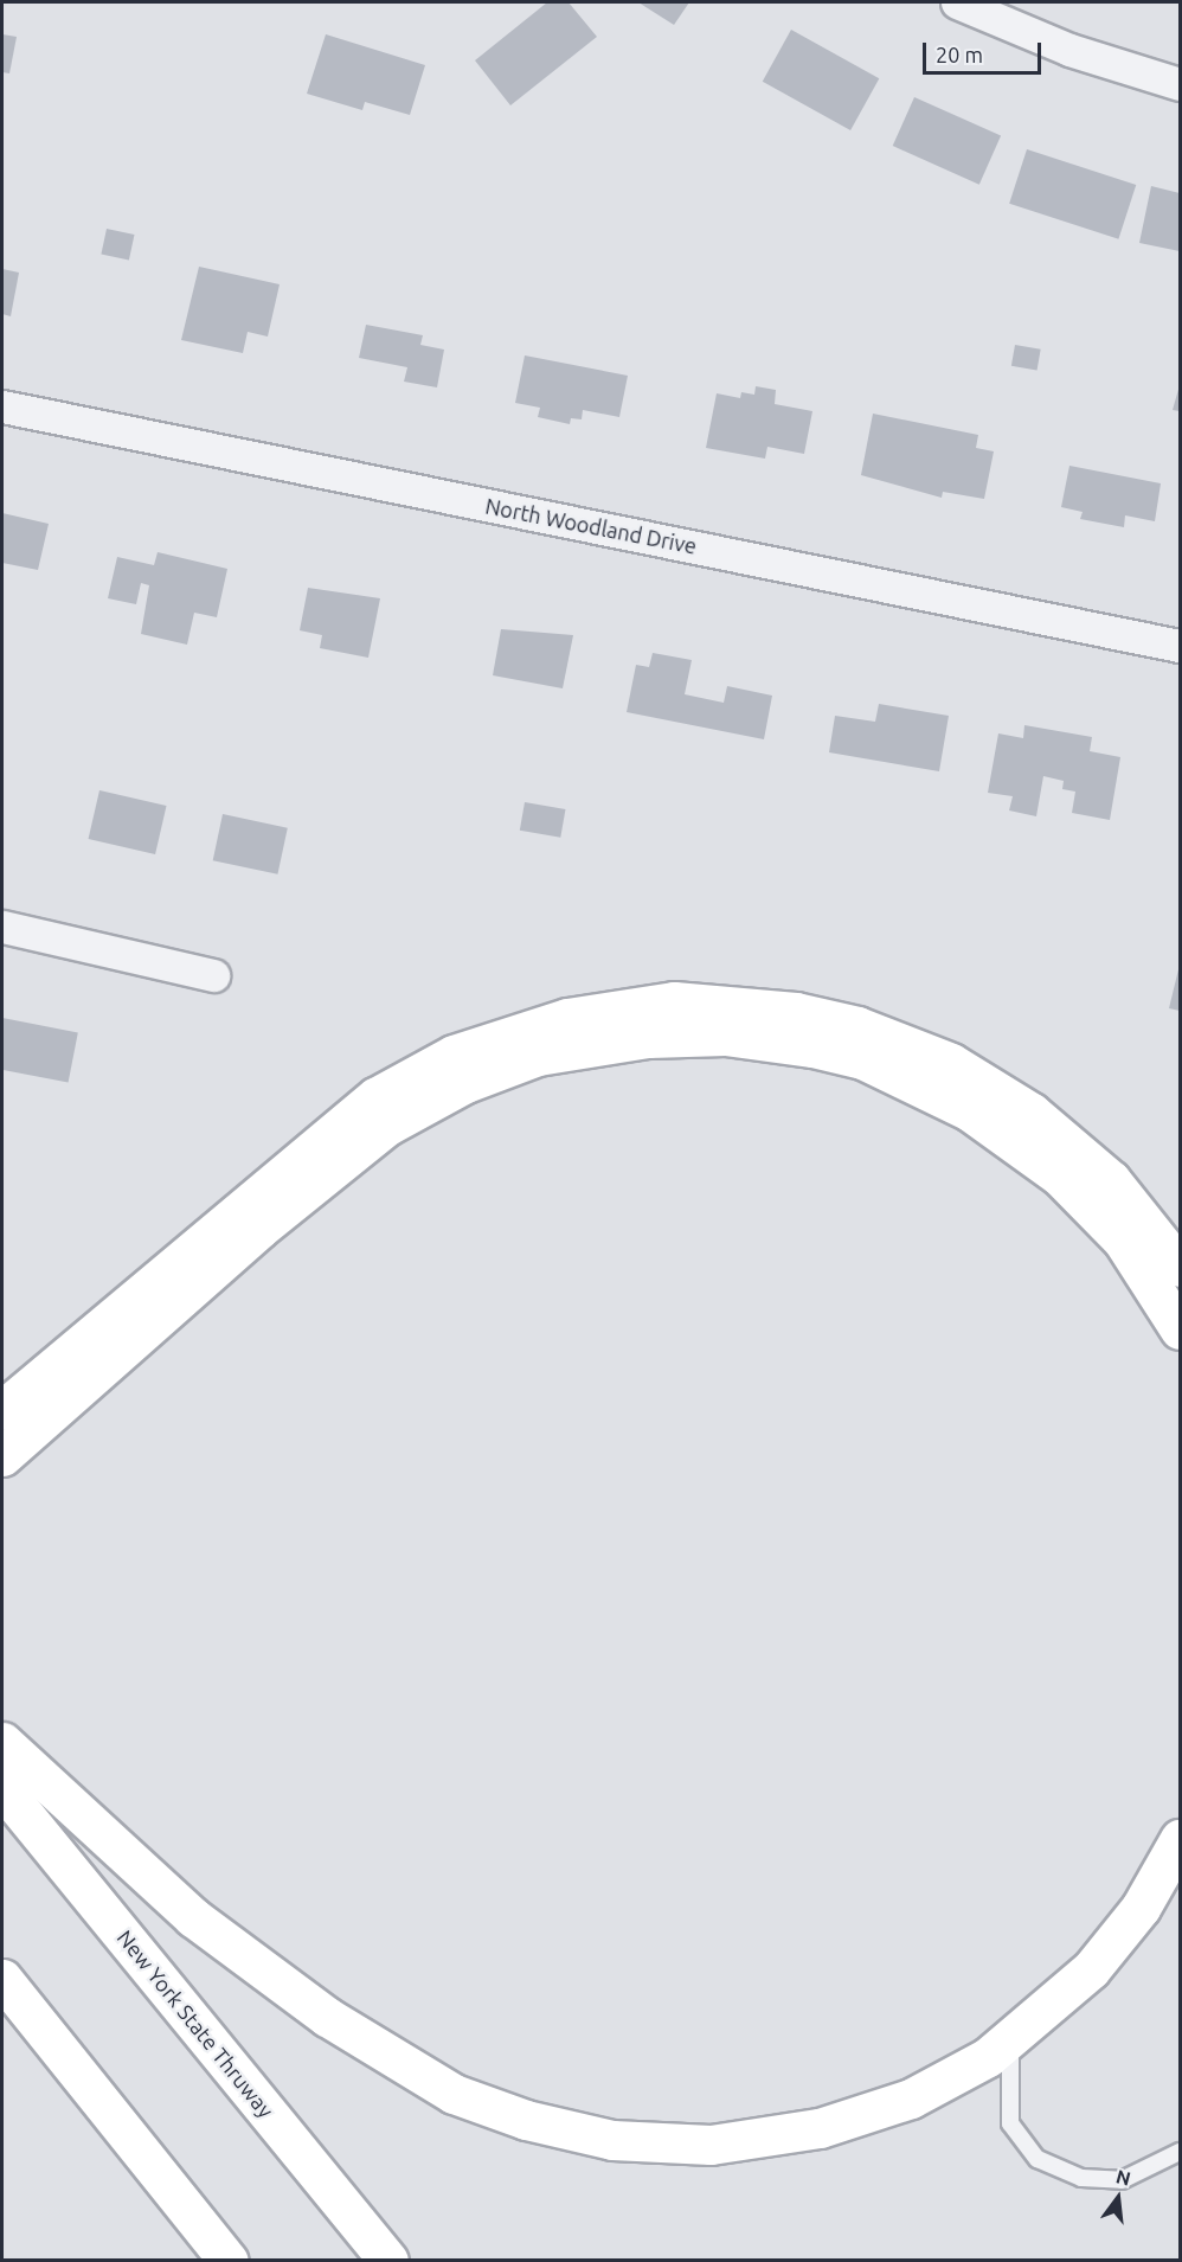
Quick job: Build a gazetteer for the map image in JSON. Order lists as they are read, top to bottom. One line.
{"streets":{"highway":["New York State Thruway"],"street":["North Woodland Drive"]},"scale_bar":"20 m","north":"top"}
